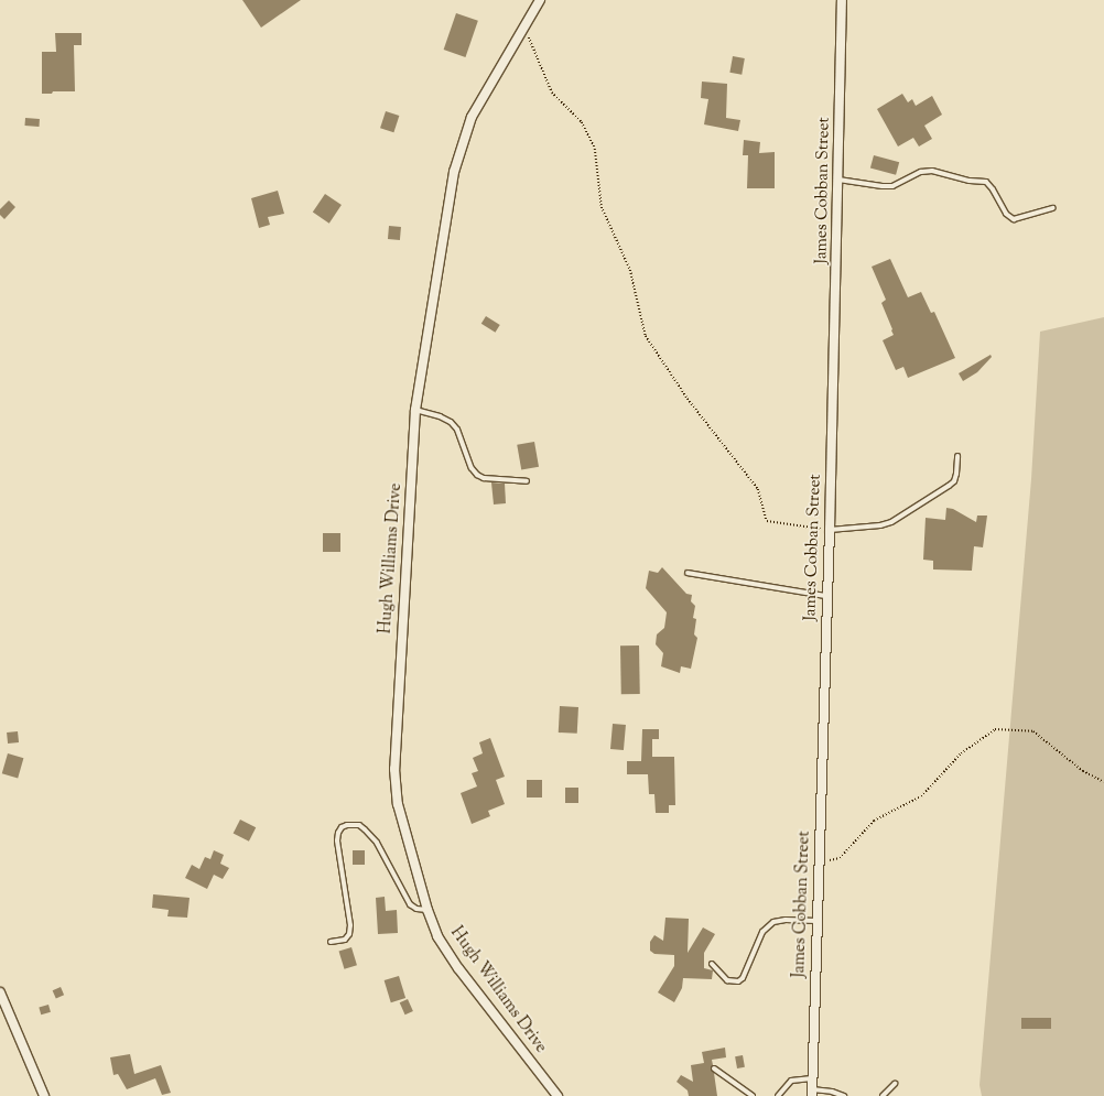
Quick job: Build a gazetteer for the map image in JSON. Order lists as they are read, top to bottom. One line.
{"streets":{"street":["James Cobban Street","Hugh Williams Drive"]}}
